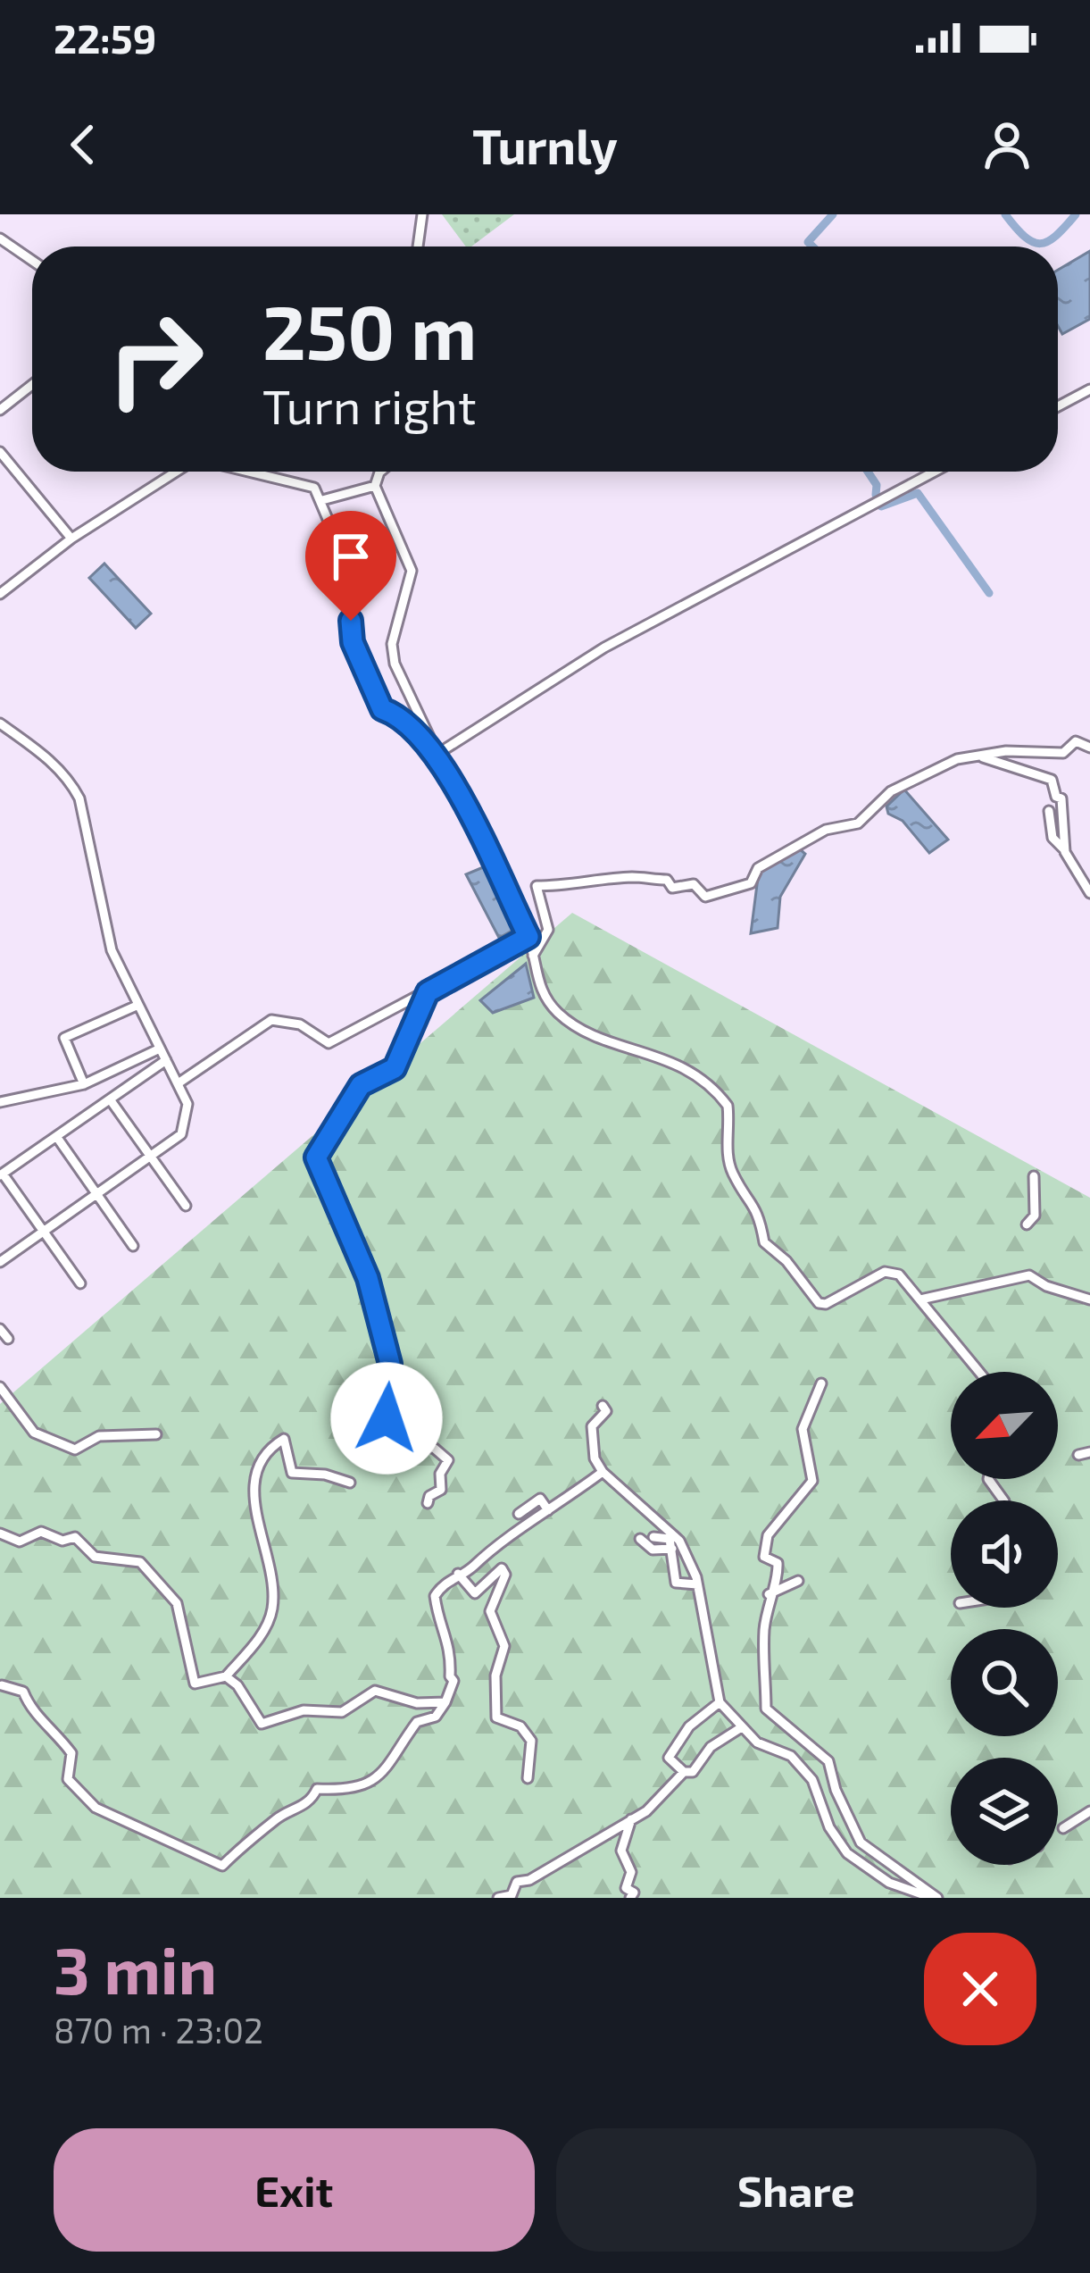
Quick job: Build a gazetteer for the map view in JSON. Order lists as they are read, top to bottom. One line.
{"north":"bottom left","page":{"status":"22:59","header":"Turnly","turn":["250 m","Turn right"],"heading":["3 min","870 m · 23:02"],"buttons":["Exit","Share"]}}
